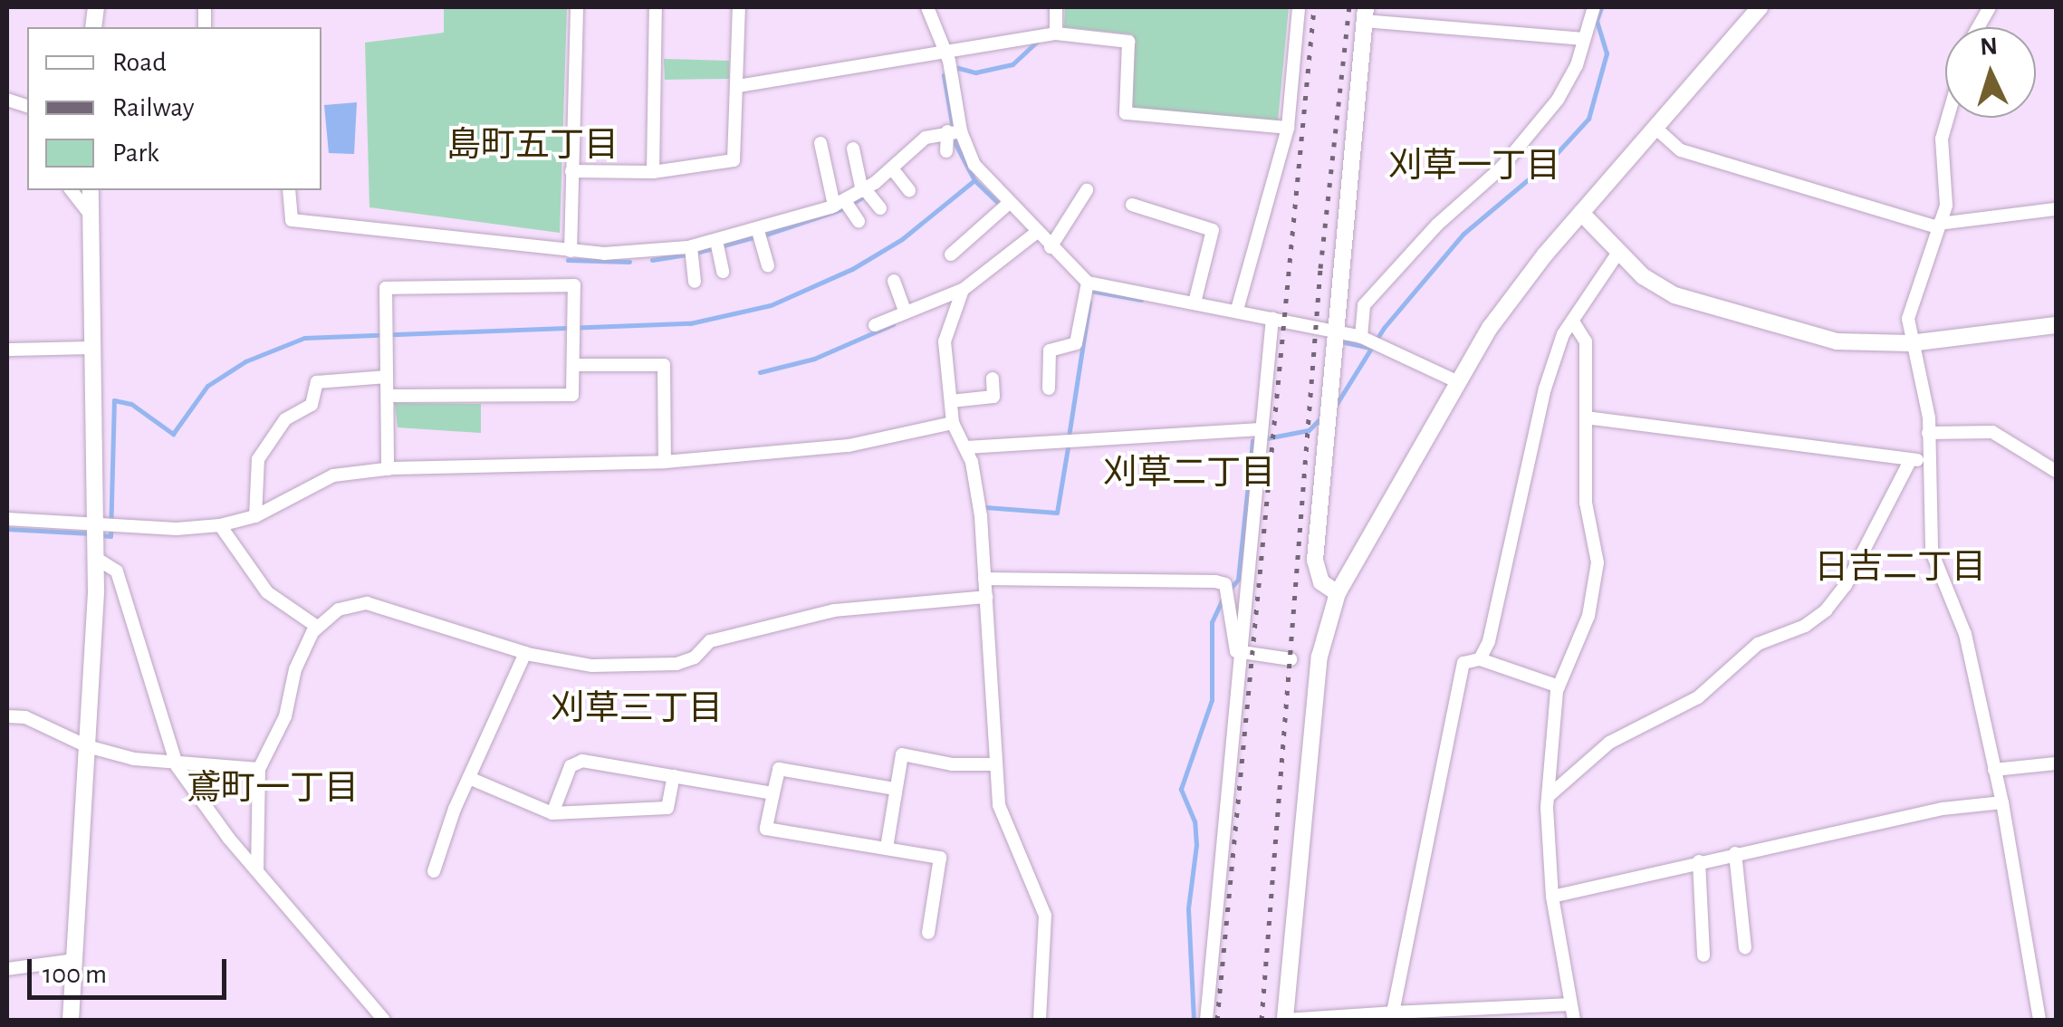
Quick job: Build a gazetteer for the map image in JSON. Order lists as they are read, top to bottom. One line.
{"districts":["島町五丁目","刈草一丁目","刈草二丁目","日吉二丁目","刈草三丁目","鳶町一丁目"],"legend":["Road","Railway","Park"],"scale_bar":"100 m","north":"top"}
